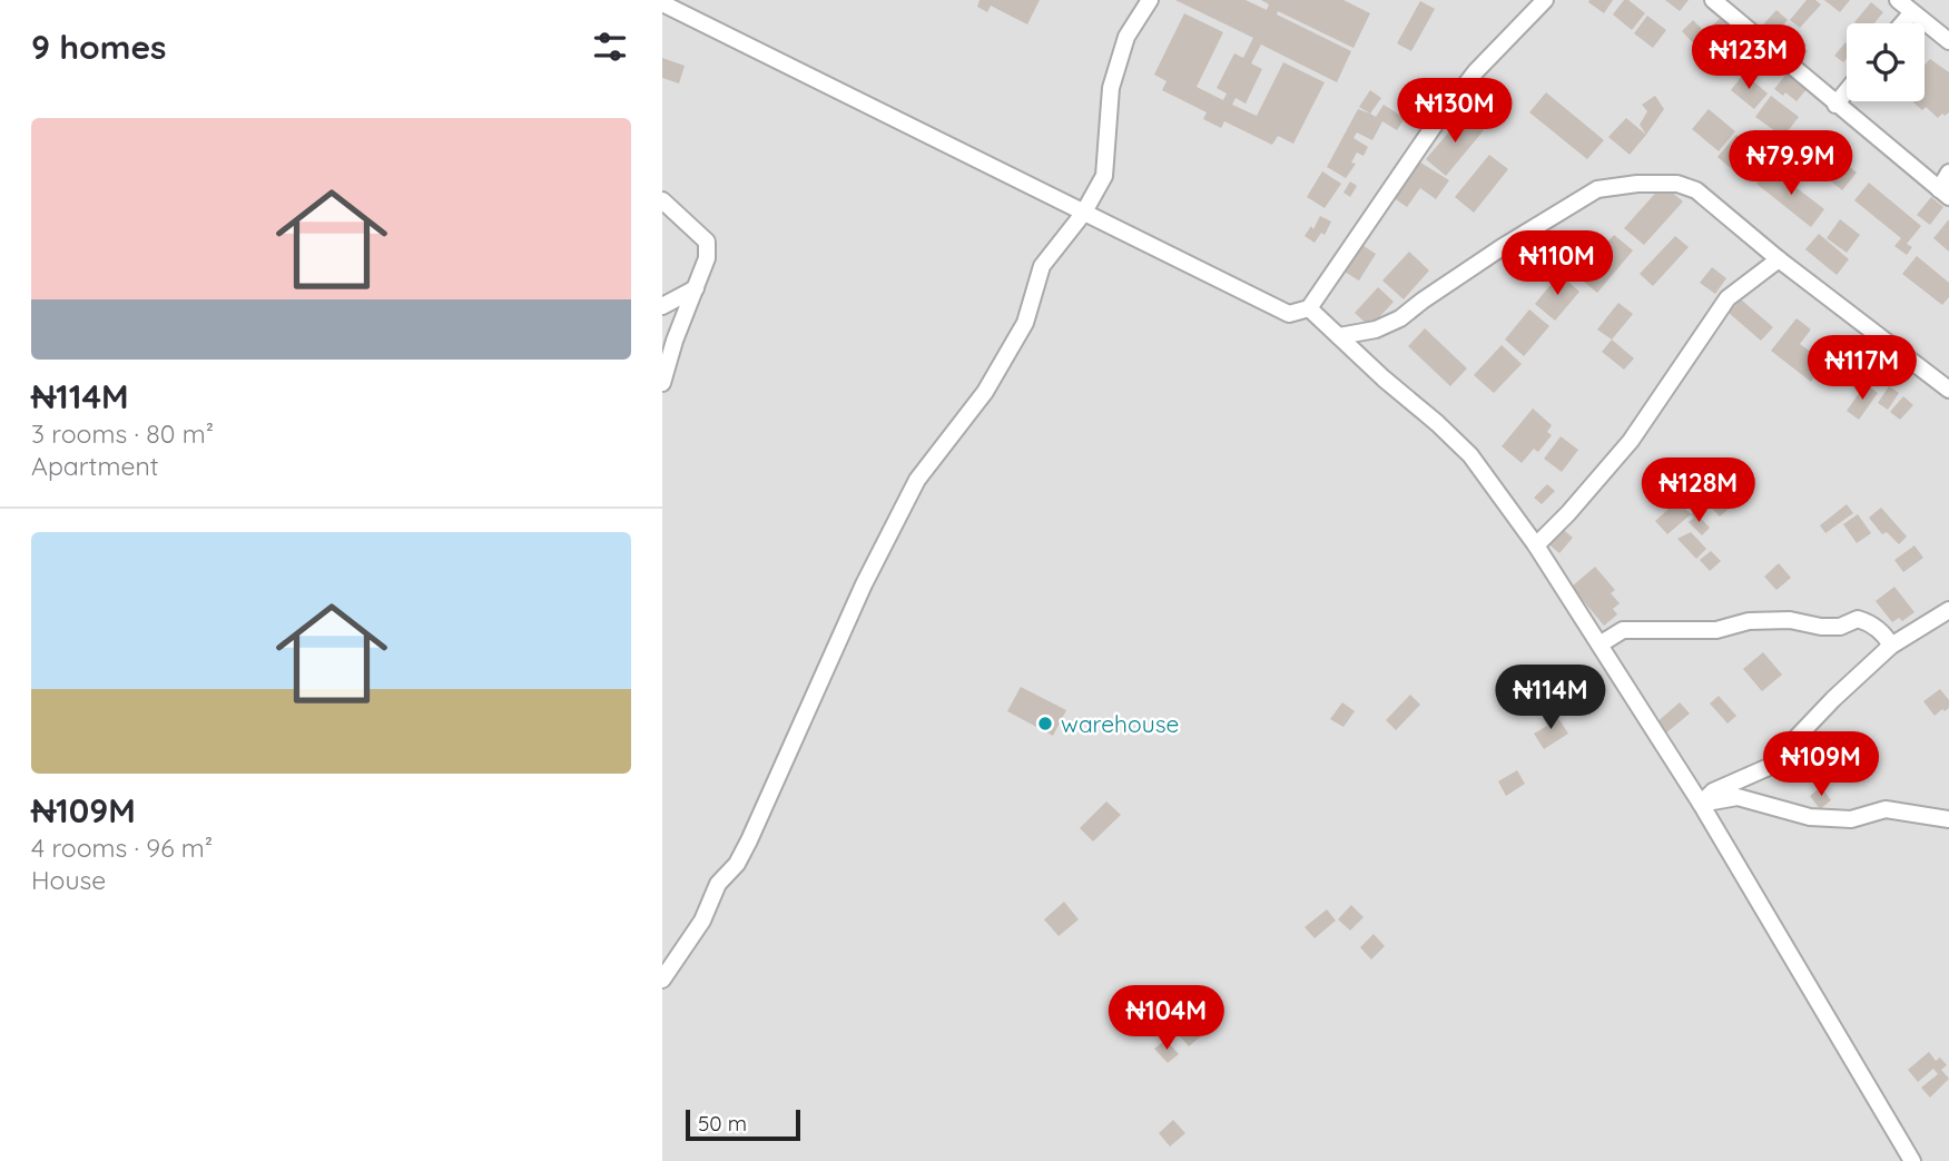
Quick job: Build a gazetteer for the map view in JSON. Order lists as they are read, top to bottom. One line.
{"places":["warehouse"],"scale_bar":"50 m","page":{"heading":"9 homes","price":["₦123M","₦130M","₦79.9M","₦110M","₦117M","₦128M","₦114M","₦109M","₦104M"],"list":[{"name":"₦114M","note":"3 rooms · 80 m² · Apartment"},{"name":"₦109M","note":"4 rooms · 96 m² · House"}],"scale":"50 m"}}
